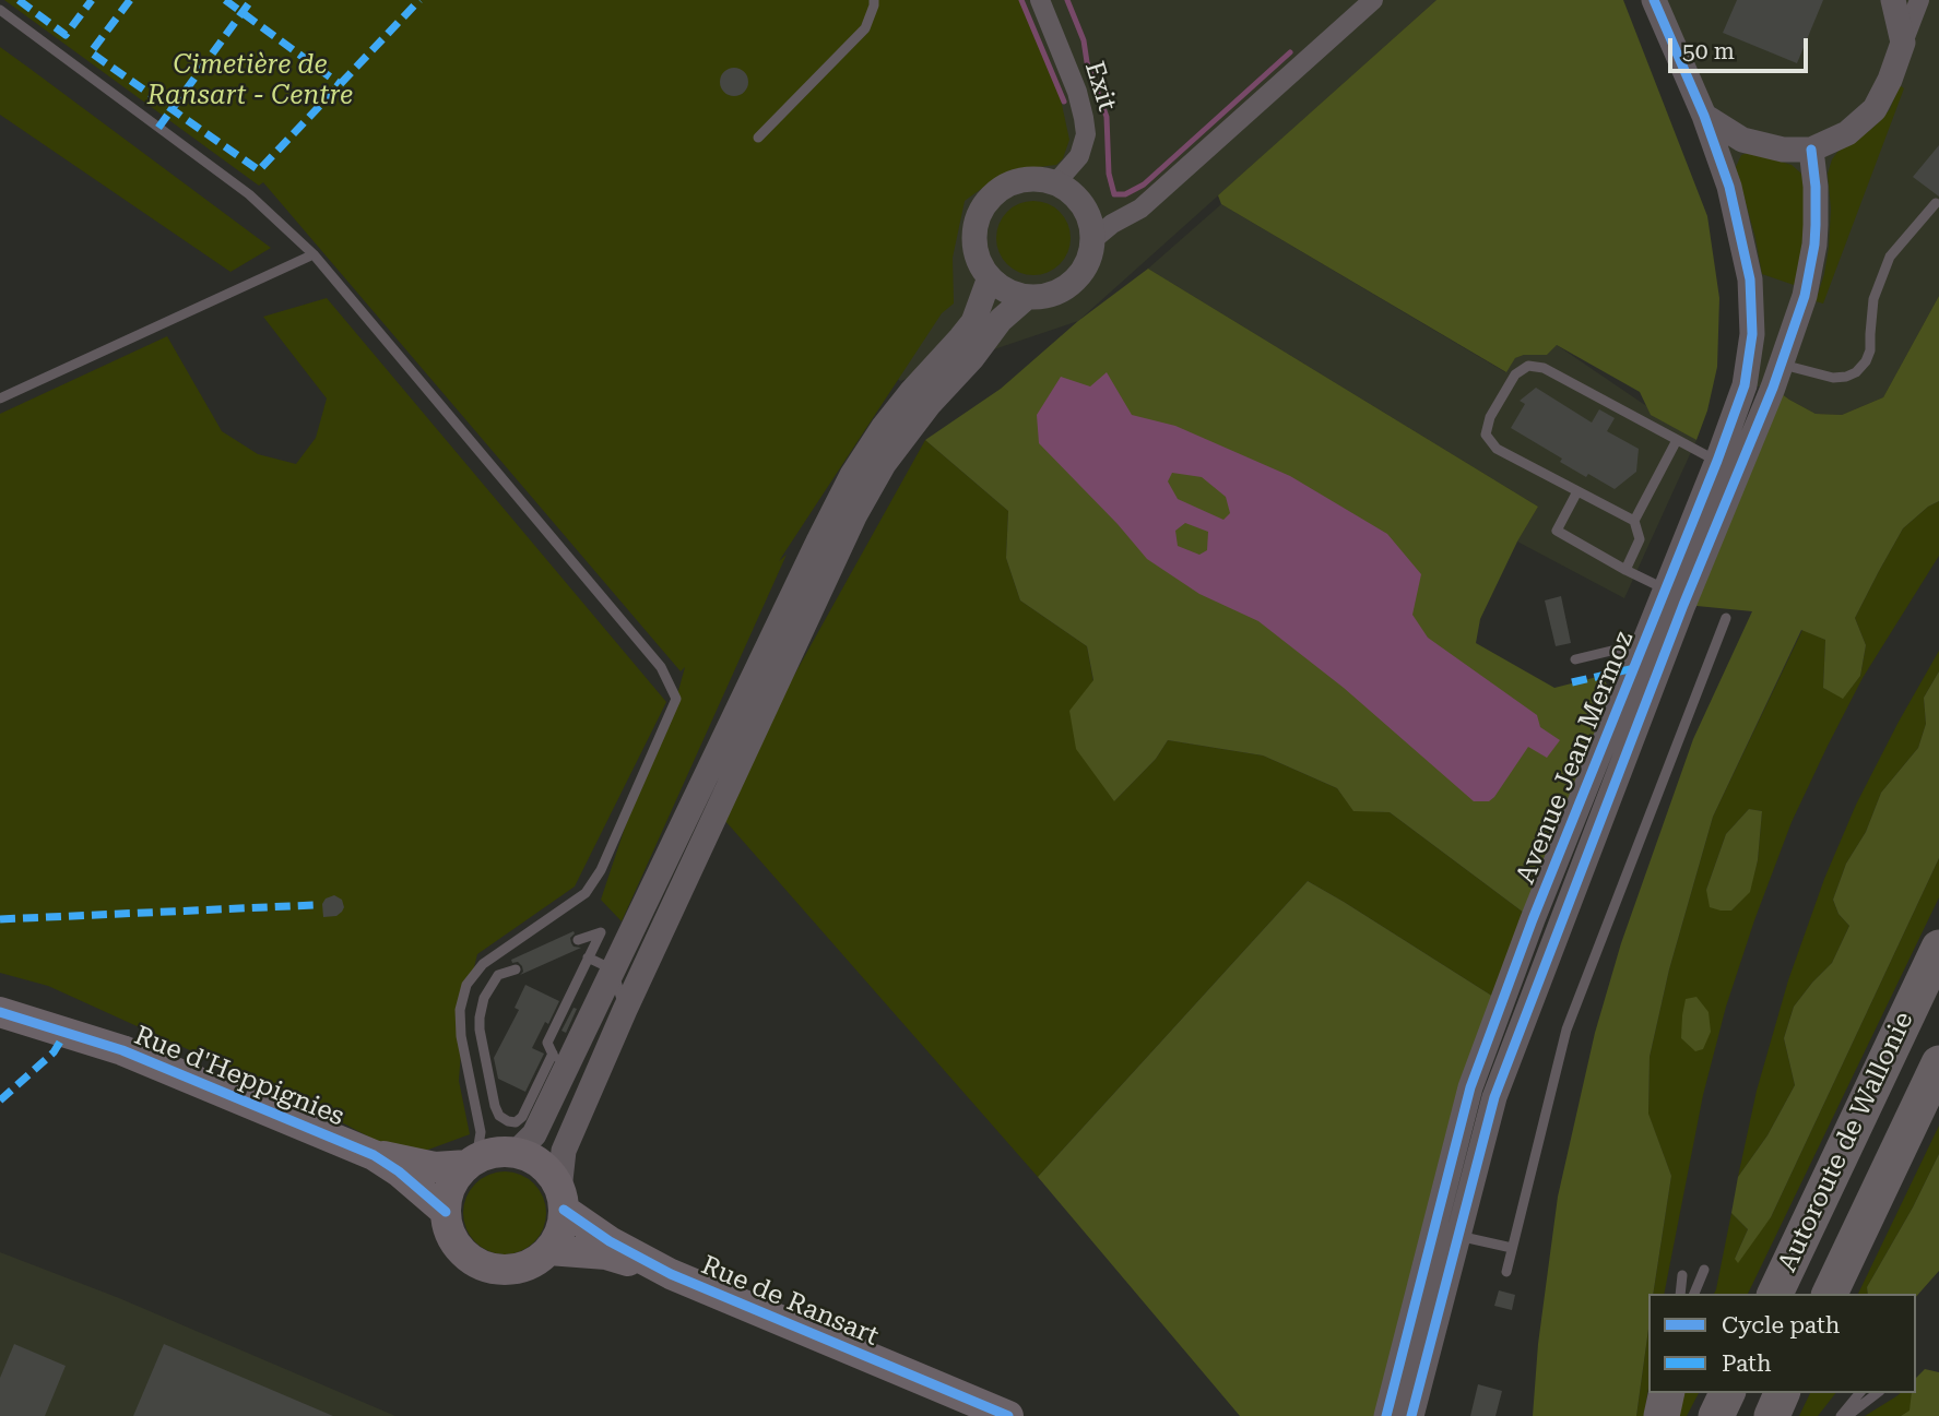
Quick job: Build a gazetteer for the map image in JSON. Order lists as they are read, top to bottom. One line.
{"streets":{"highway":["Autoroute de Wallonie"],"main road":["Rue d'Heppignies","Rue de Ransart"],"street":["Exit","Avenue Jean Mermoz"]},"crossings":[["Rue d'Heppignies","Rue de Ransart"]],"parks":["Cimetière de Ransart - Centre"],"legend":["Cycle path","Path"],"scale_bar":"50 m"}
